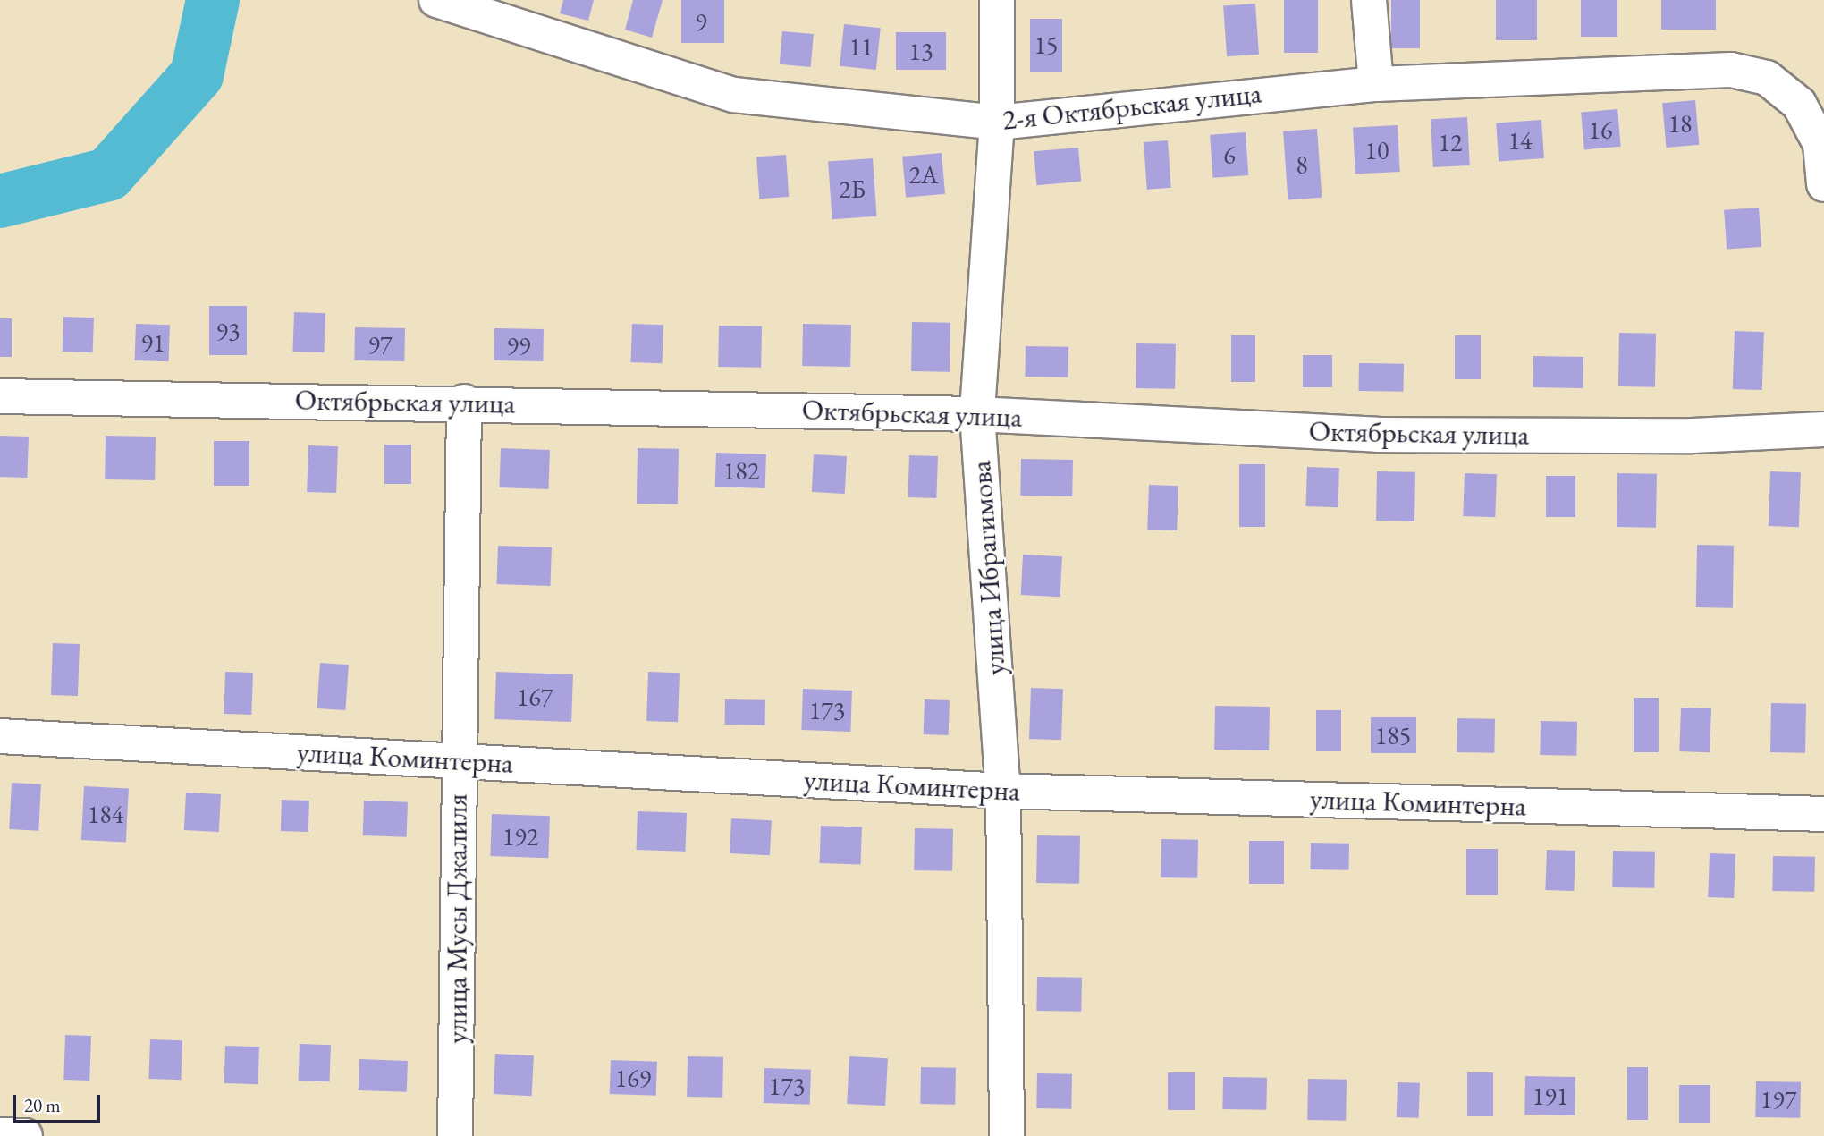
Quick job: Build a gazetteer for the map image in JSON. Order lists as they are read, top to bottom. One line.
{"streets":{"street":["2-я Октябрьская улица","Октябрьская улица","улица Ибрагимова","улица Коминтерна","улица Мусы Джалиля"]},"crossings":[["2-я Октябрьская улица","улица Ибрагимова"],["Октябрьская улица","улица Ибрагимова"],["Октябрьская улица","улица Мусы Джалиля"],["улица Ибрагимова","улица Коминтерна"],["улица Коминтерна","улица Мусы Джалиля"]],"house_numbers":["9","15","11","13","18","16","14","12","10","6","8","2А","2Б","93","91","97","99","182","167","173","185","184","192","169","173","191","197"],"scale_bar":"20 m"}
